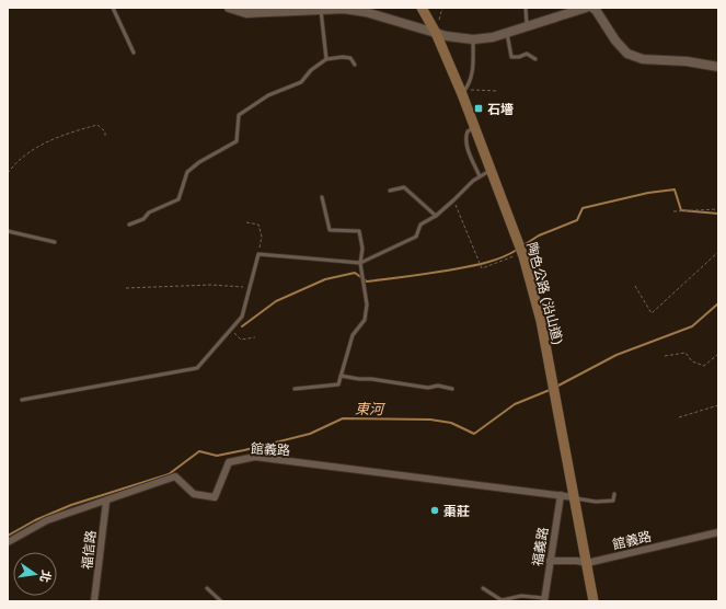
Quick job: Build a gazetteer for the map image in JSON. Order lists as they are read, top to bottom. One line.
{"streets":{"main road":["陶色公路 (沿山道)"],"street":["館義路","福義路","福信路"]},"crossings":[["陶色公路 (沿山道)","館義路"],["館義路","福義路"],["館義路","福信路"]],"water":["東河"],"places":{"transit":["石墻"],"other":["棗莊"]},"north":"right"}
